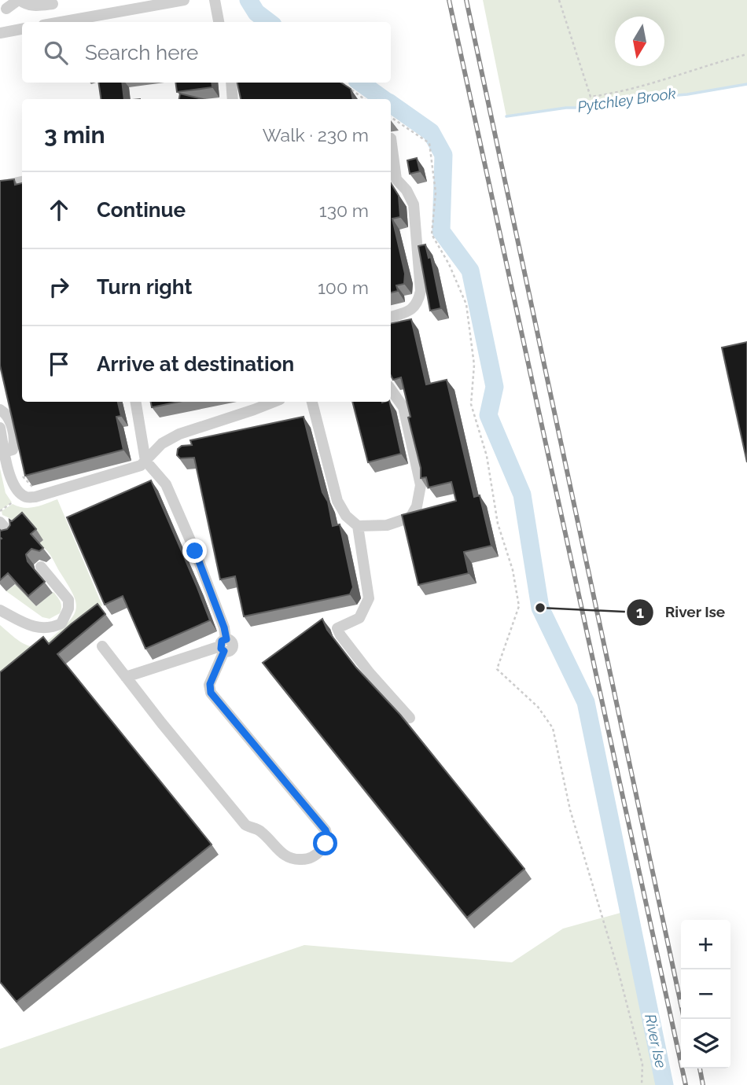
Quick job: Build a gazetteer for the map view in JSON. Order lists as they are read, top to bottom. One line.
{"water":["Pytchley Brook","River Ise"],"places":["River Ise"],"north":"bottom","page":{"search":"Search here","heading":["3 min","Walk · 230 m"],"list":[["Continue","130 m"],["Turn right","100 m"],"Arrive at destination"],"map_buttons":["+","−"]}}
